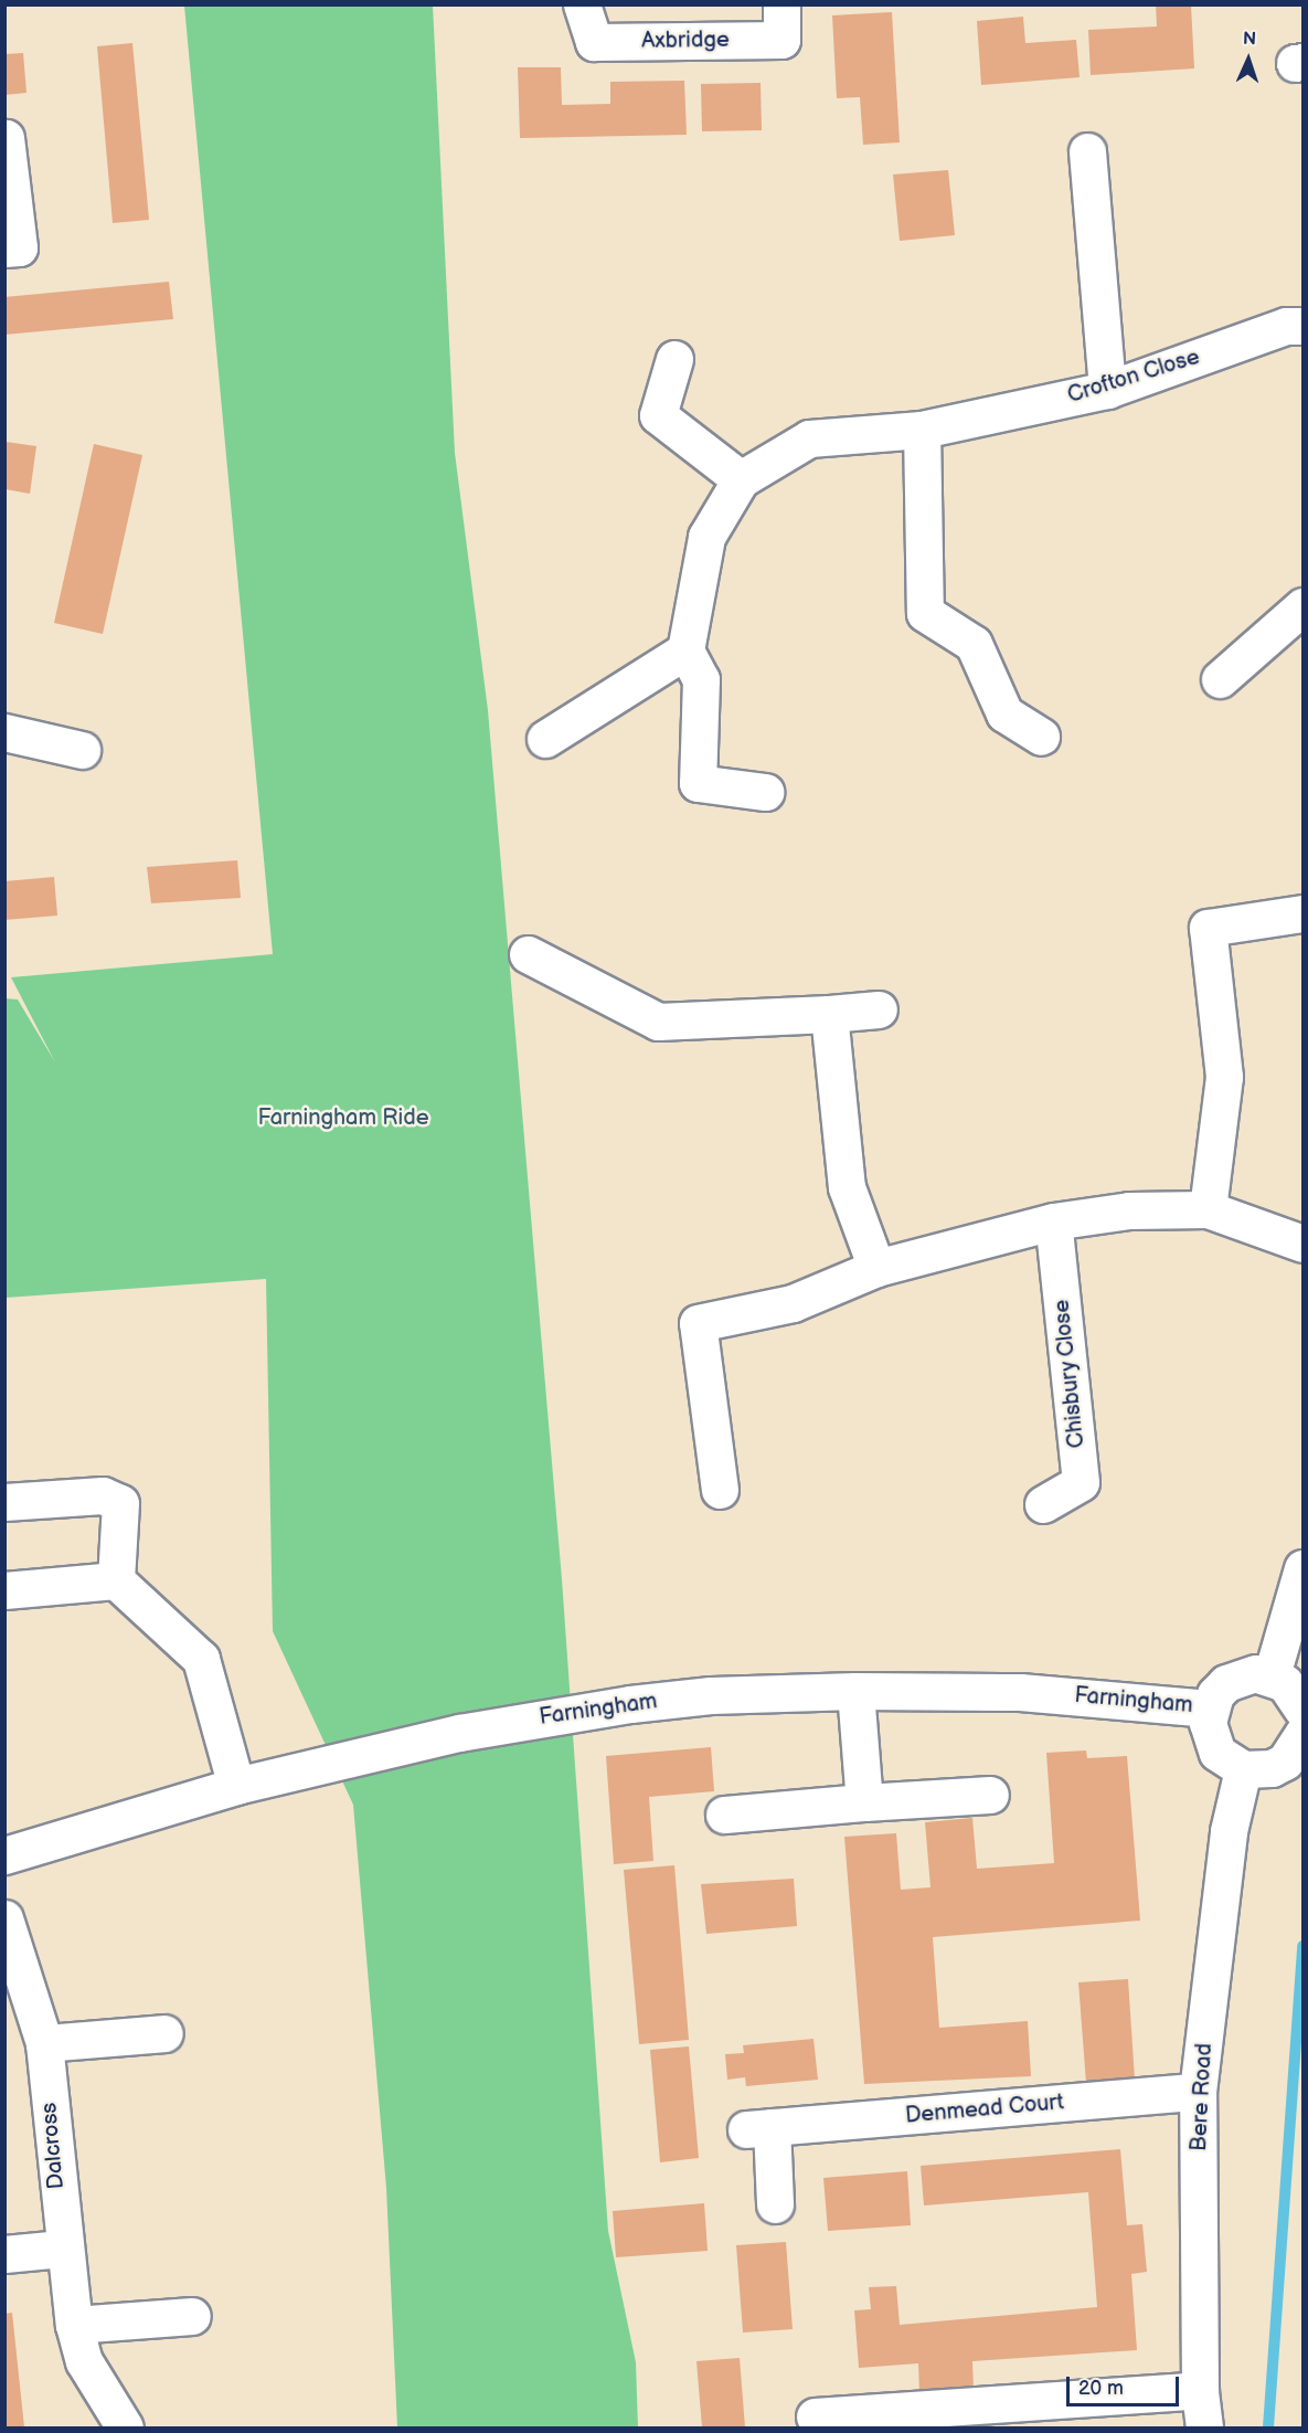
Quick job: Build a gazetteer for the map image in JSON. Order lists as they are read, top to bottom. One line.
{"streets":{"street":["Axbridge","Crofton Close","Chisbury Close","Farningham","Bere Road","Denmead Court","Dalcross"]},"crossings":[["Bere Road","Denmead Court"]],"parks":["Farningham Ride"],"scale_bar":"20 m","north":"top"}
